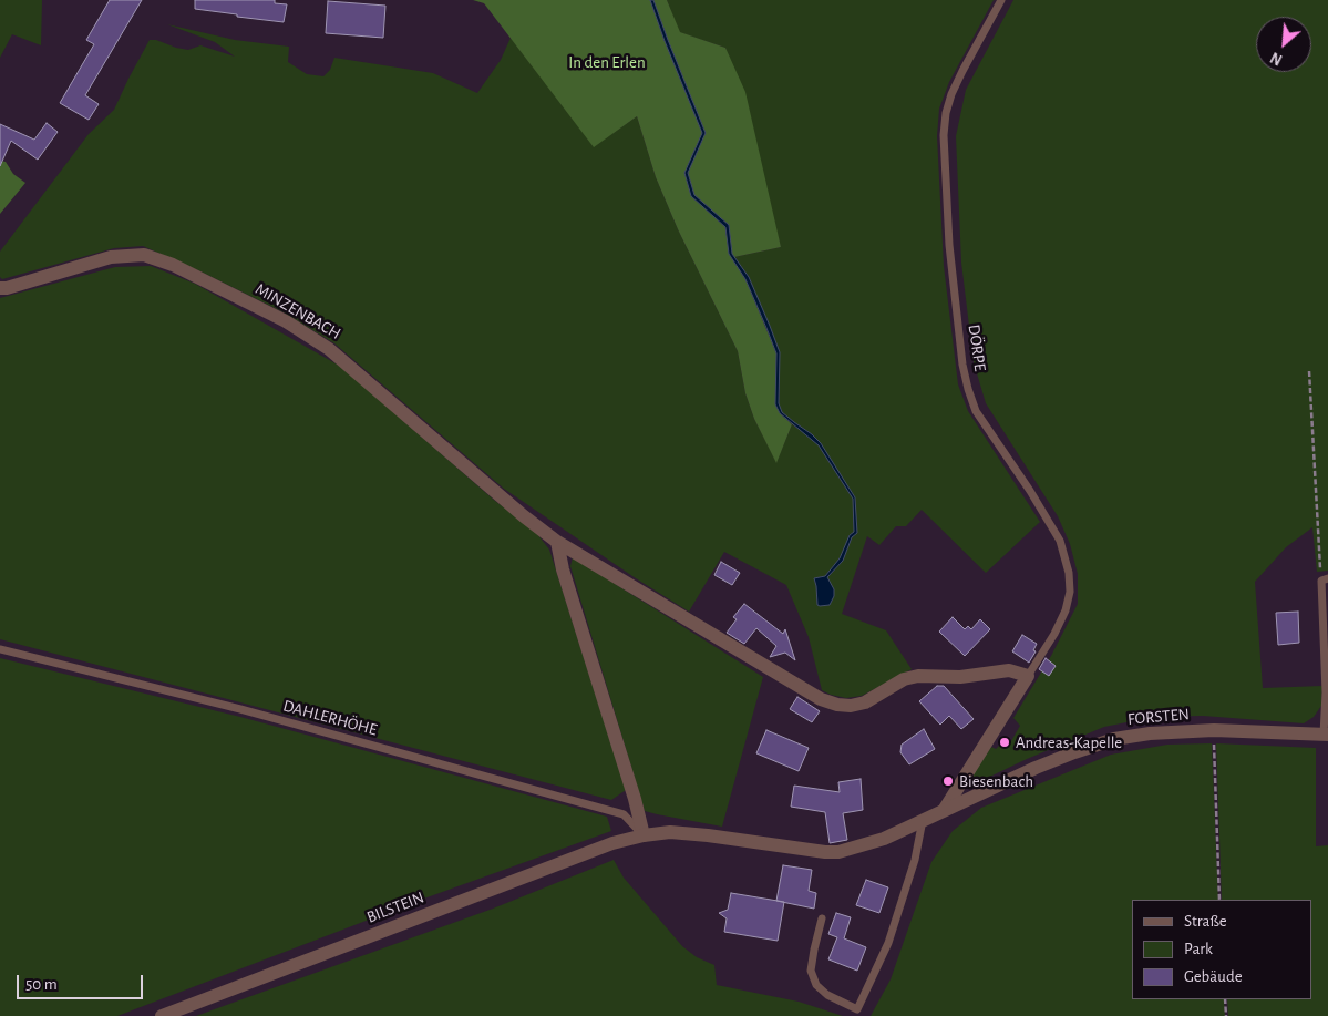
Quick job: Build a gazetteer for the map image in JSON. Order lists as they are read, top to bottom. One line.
{"streets":{"street":["MINZENBACH","FORSTEN","BILSTEIN"],"lane":["DÖRPE","DAHLERHÖHE"]},"crossings":[["DAHLERHÖHE","BILSTEIN"]],"parks":["In den Erlen"],"places":["Andreas-Kapelle","Biesenbach"],"legend":["Straße","Park","Gebäude"],"scale_bar":"50 m","north":"bottom left"}
